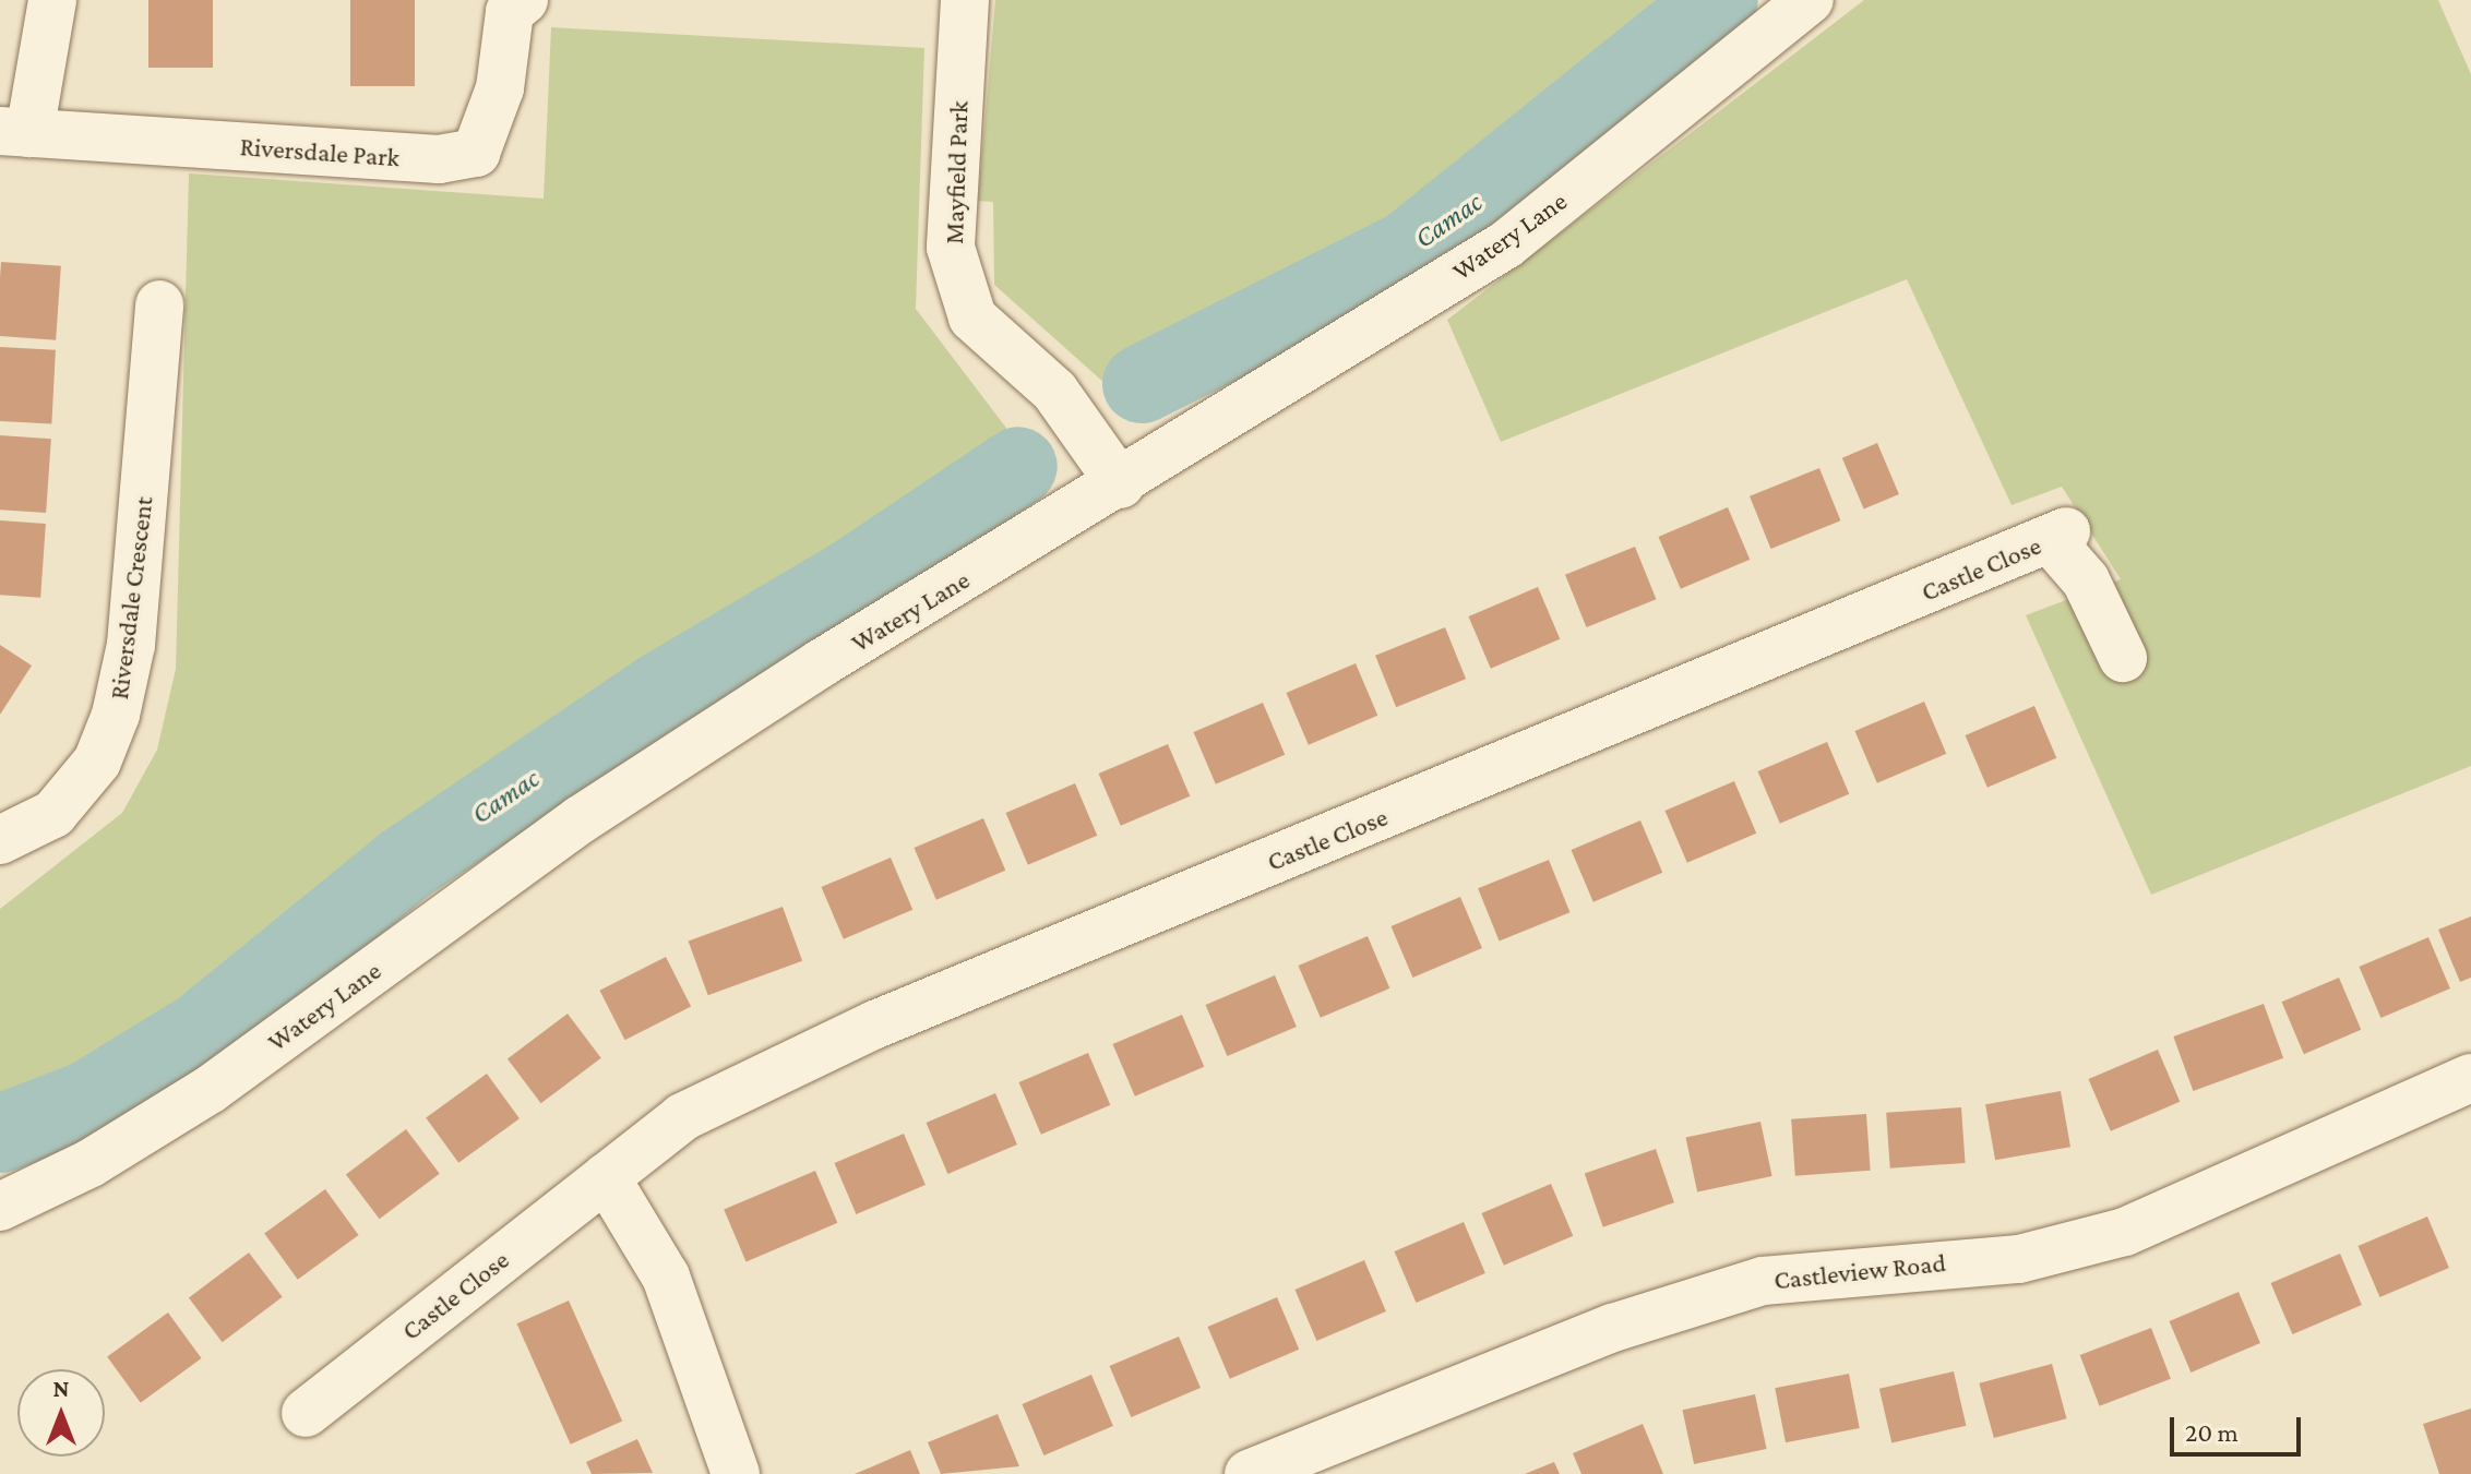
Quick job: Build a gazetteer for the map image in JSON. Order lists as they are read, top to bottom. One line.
{"streets":{"street":["Riversdale Park","Mayfield Park","Watery Lane","Castle Close","Riversdale Crescent","Castleview Road"]},"crossings":[["Mayfield Park","Watery Lane"]],"water":["Camac"],"scale_bar":"20 m","north":"top"}
